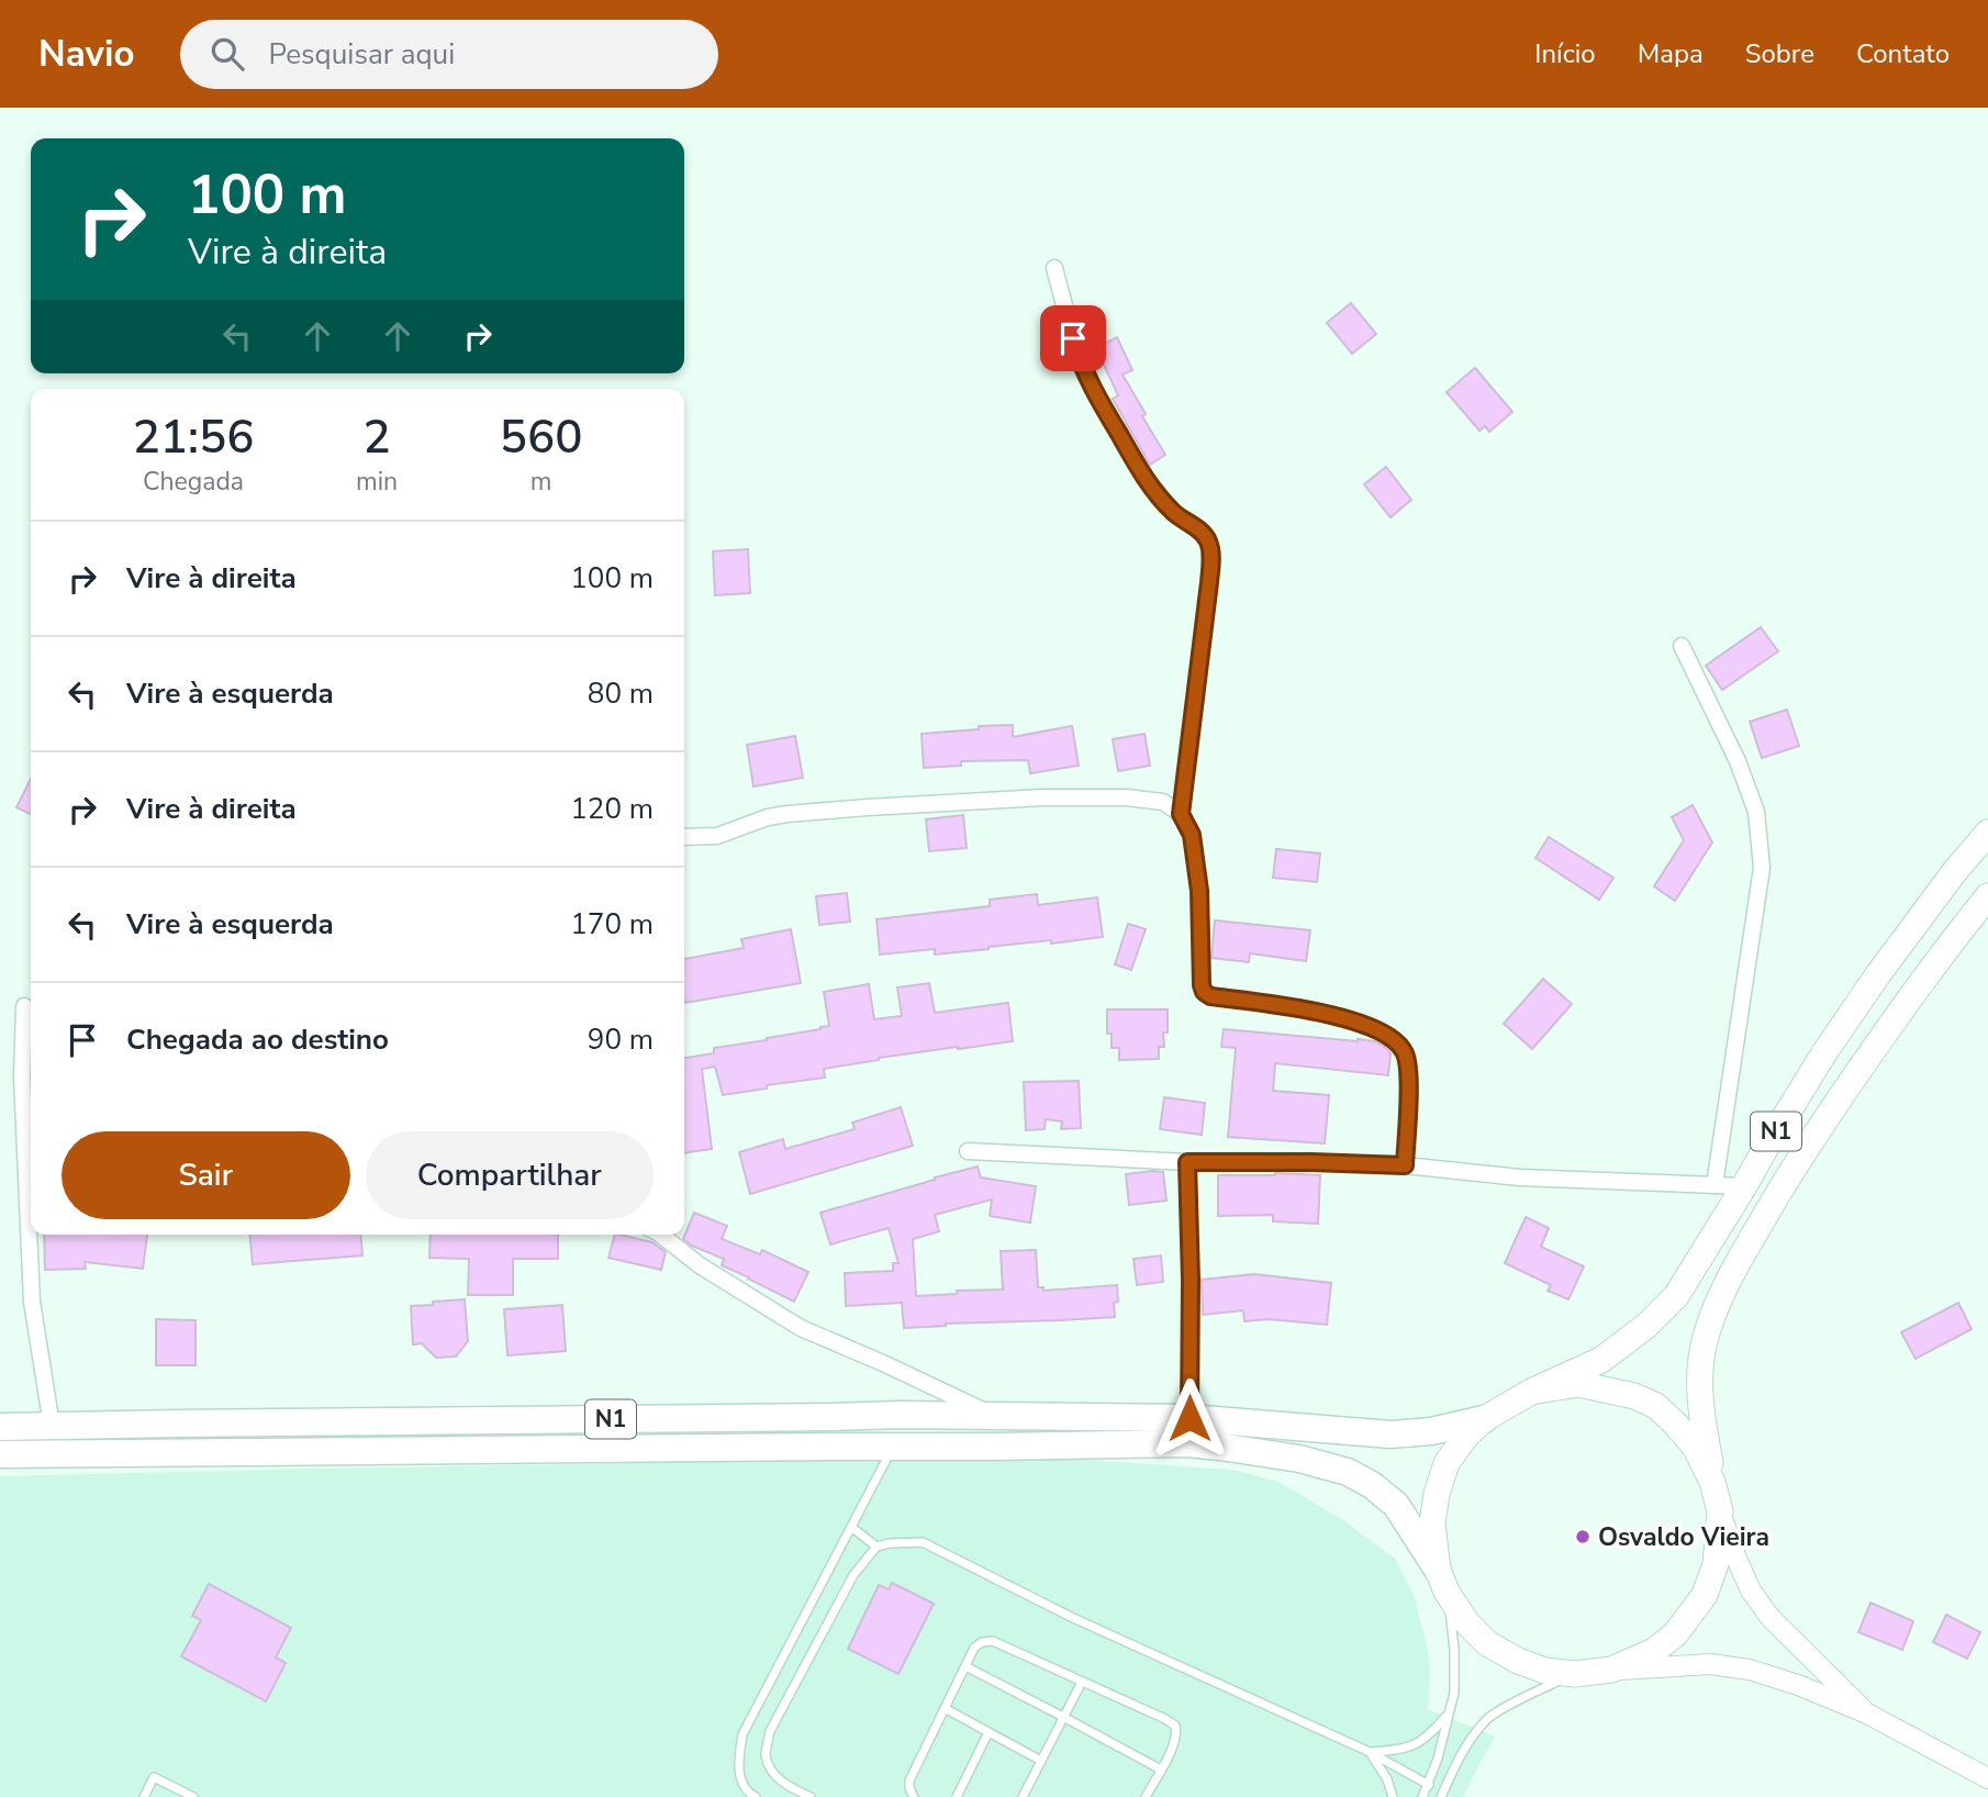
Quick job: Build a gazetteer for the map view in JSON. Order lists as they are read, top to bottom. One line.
{"streets":{"highway":["N1"]},"places":["Osvaldo Vieira"],"page":{"header":"Navio","search":"Pesquisar aqui","nav":["Início","Mapa","Sobre","Contato"],"turn":["100 m","Vire à direita"],"eta":["21:56","Chegada","2","min","560","m"],"list":[{"name":"Vire à direita","value":"100 m"},{"name":"Vire à esquerda","value":"80 m"},{"name":"Vire à direita","value":"120 m"},{"name":"Vire à esquerda","value":"170 m"},{"name":"Chegada ao destino","value":"90 m"}],"buttons":["Sair","Compartilhar"]}}
